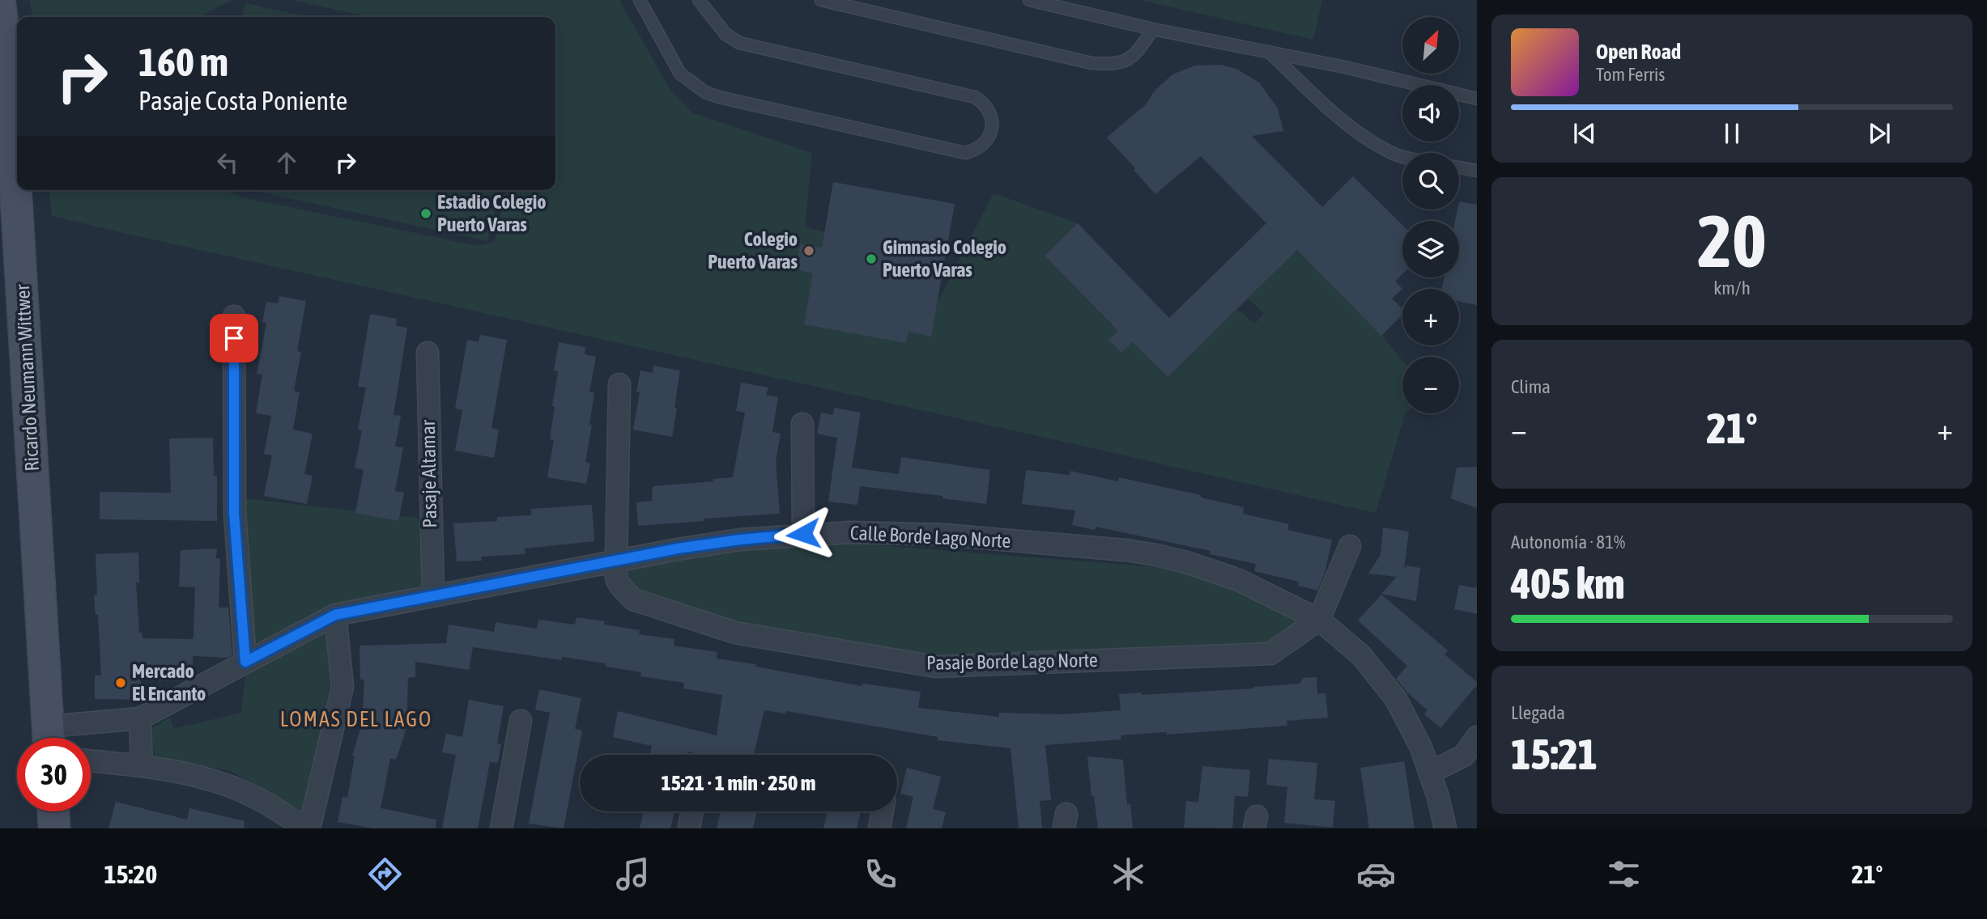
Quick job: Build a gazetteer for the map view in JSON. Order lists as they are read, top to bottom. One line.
{"streets":{"street":["Ricardo Neumann Wittwer","Pasaje Altamar","Calle Borde Lago Norte","Pasaje Borde Lago Norte"]},"crossings":[["Pasaje Altamar","Calle Borde Lago Norte"],["Calle Borde Lago Norte","Pasaje Borde Lago Norte"]],"districts":["LOMAS DEL LAGO"],"places":["Estadio Colegio Puerto Varas","Colegio Puerto Varas","Gimnasio Colegio Puerto Varas","Mercado El Encanto"],"north":"top right","page":{"map_buttons":["+","−"],"turn":["160 m","Pasaje Costa Poniente"],"song":["Open Road","Tom Ferris"],"tile":[["20","km/h"],"Clima",["Autonomía · 81%","405 km"],["Llegada","15:21"]],"heat":["−","21°","+"],"limit":"30","trip":"15:21 · 1 min · 250 m","tabs":["15:20","21°"]}}
